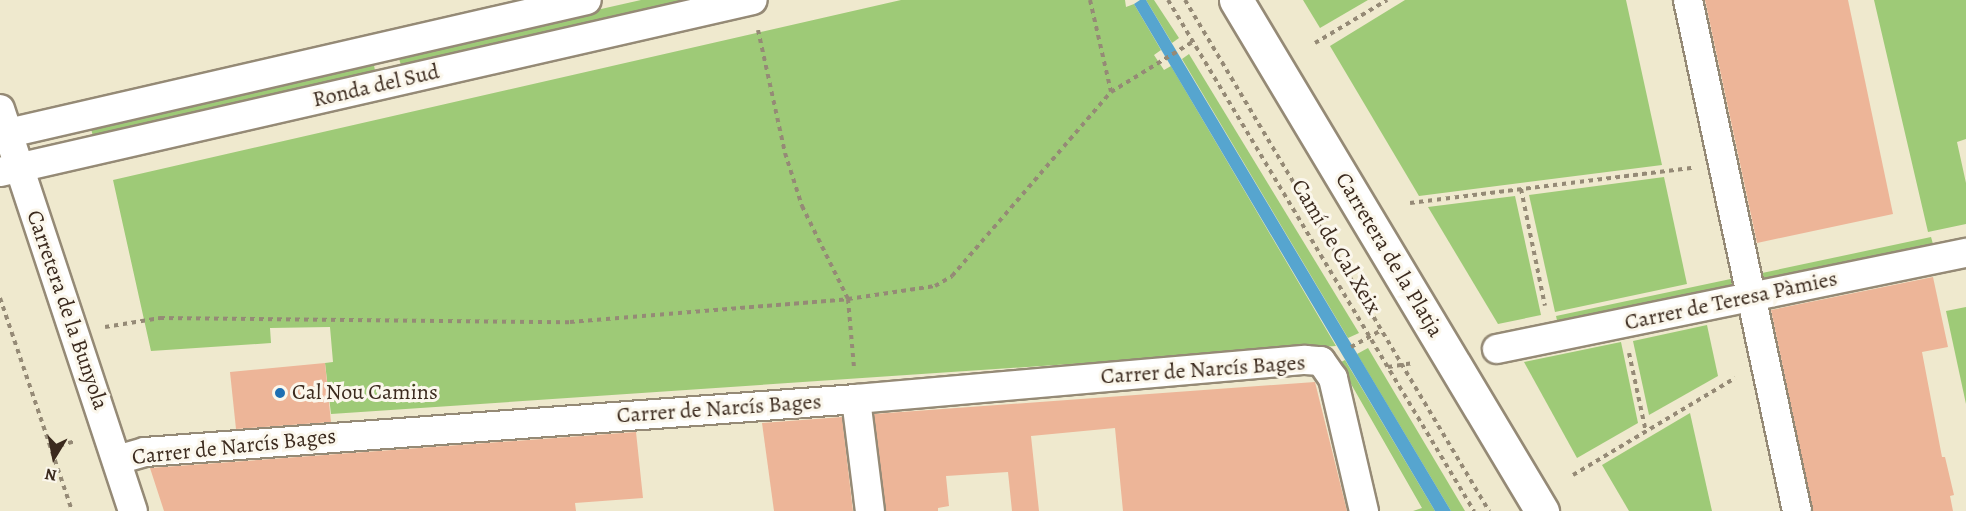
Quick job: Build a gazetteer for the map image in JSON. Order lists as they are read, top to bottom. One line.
{"streets":{"street":["Ronda del Sud","Carretera de la Platja","Carrer de Teresa Pàmies","Carretera de la Bunyola","Carrer de Narcís Bages"],"path":["Camí de Cal Xeix"]},"crossings":[["Ronda del Sud","Carretera de la Bunyola"],["Carretera de la Bunyola","Carrer de Narcís Bages"]],"places":["Cal Nou Camins"],"north":"bottom"}
